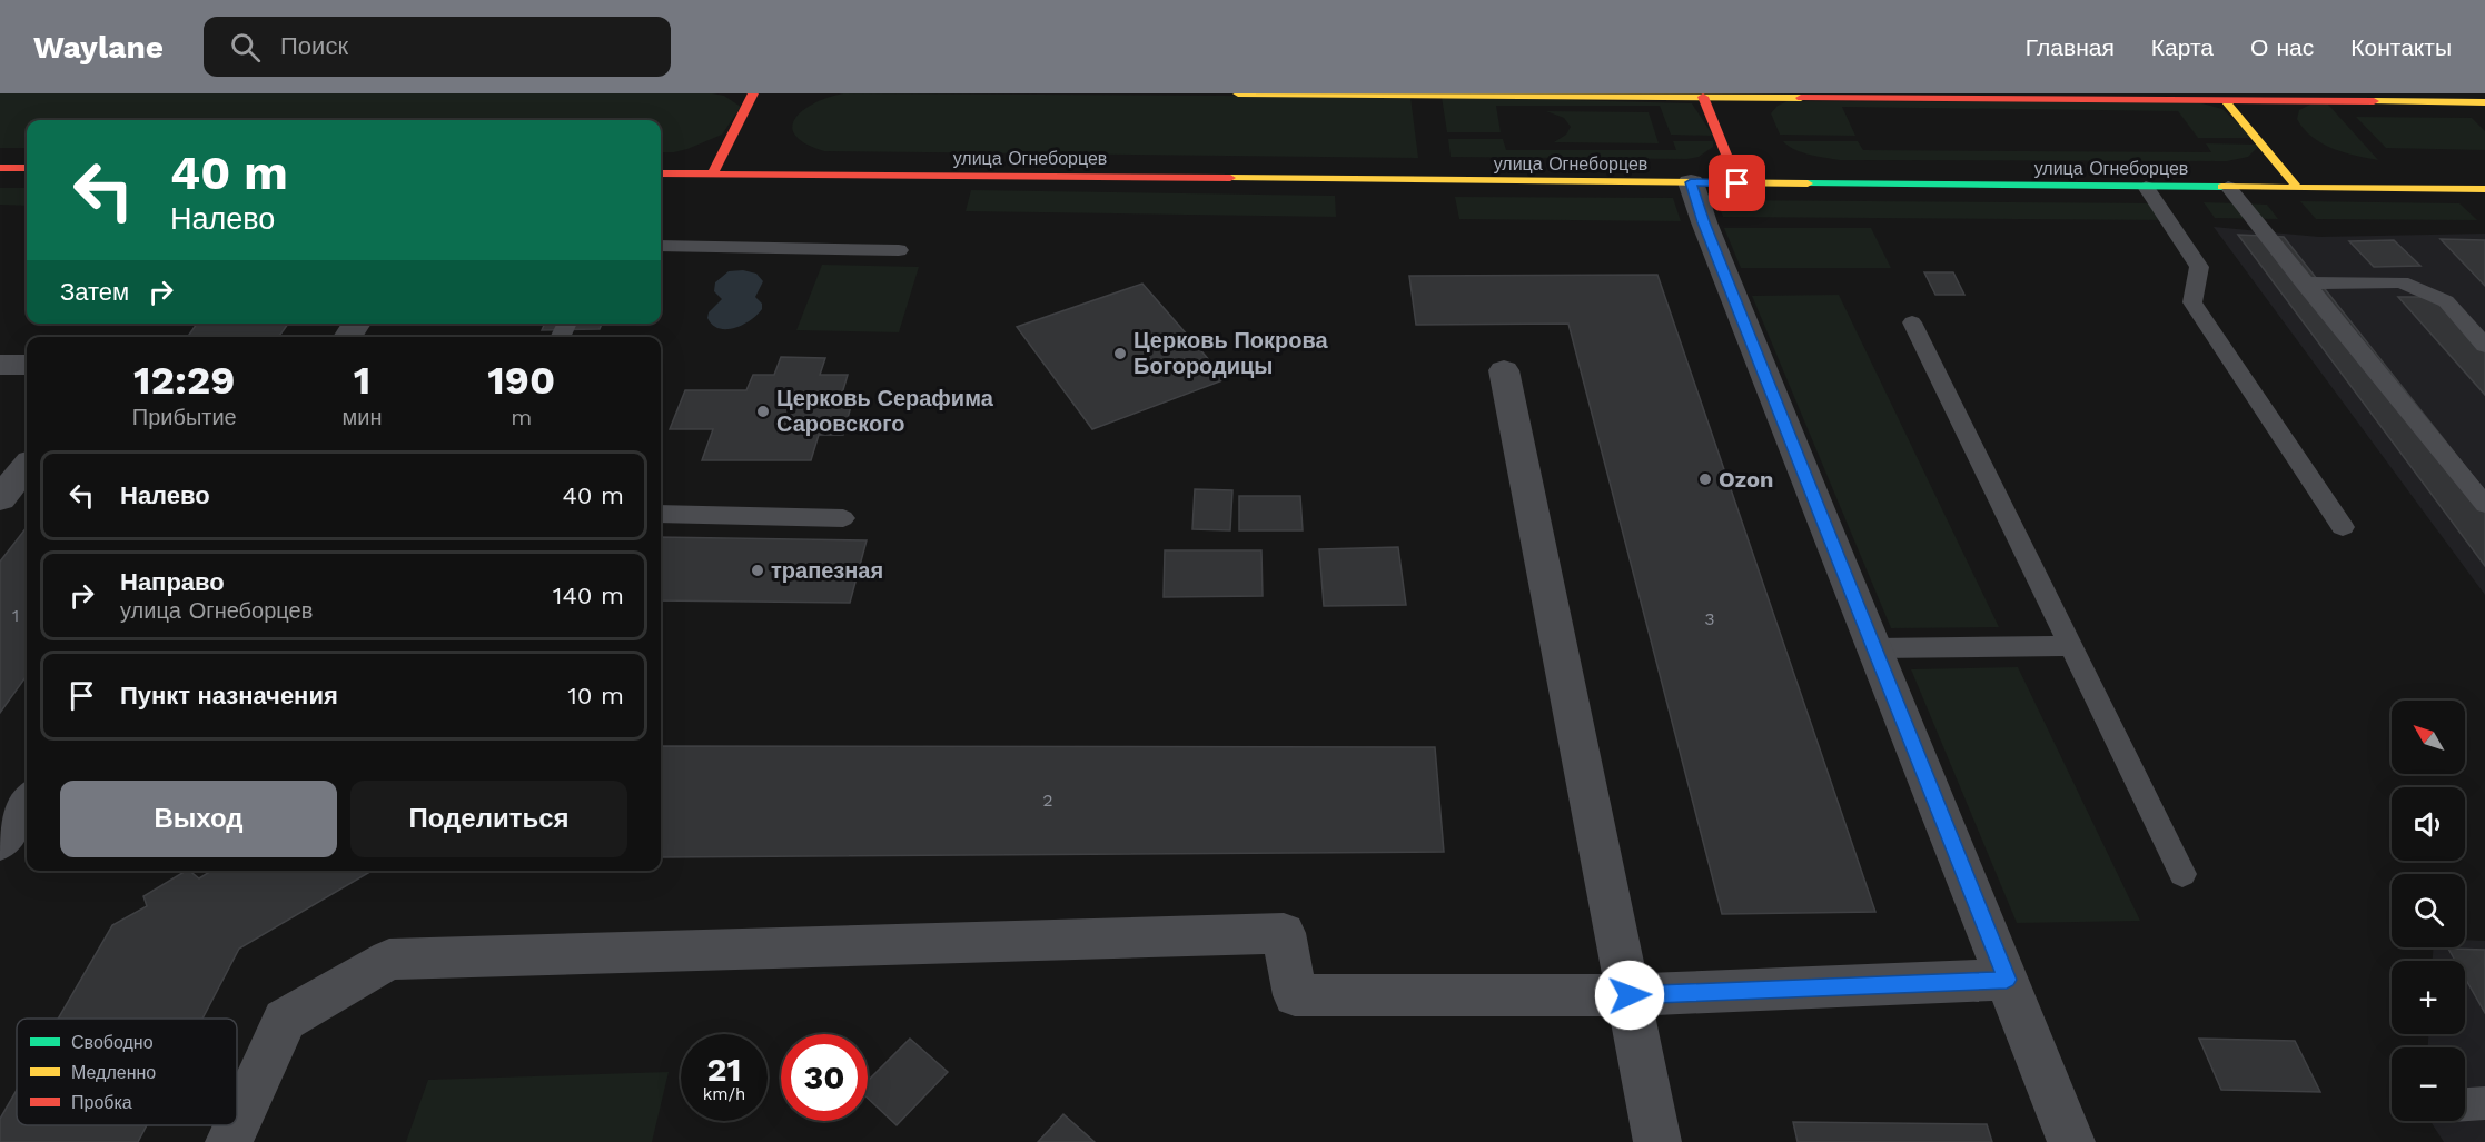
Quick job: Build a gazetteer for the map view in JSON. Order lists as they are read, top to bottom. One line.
{"streets":{"main road":["улица Огнеборцев"]},"places":["Церковь Покрова Богородицы","Церковь Серафима Саровского","Ozon","трапезная"],"house_numbers":["1","3","2"],"legend":["Свободно","Медленно","Пробка"],"north":"top left","page":{"header":"Waylane","search":"Поиск","nav":["Главная","Карта","О нас","Контакты"],"turn":["40 m","Налево"],"then":"Затем","eta":["12:29","Прибытие","1","мин","190","m"],"list":[{"name":"Налево","value":"40 m"},{"name":"Направо","note":"улица Огнеборцев","value":"140 m"},{"name":"Пункт назначения","value":"10 m"}],"map_buttons":["+","−"],"buttons":["Выход","Поделиться"],"speed":"21 km/h","limit":"30"}}
